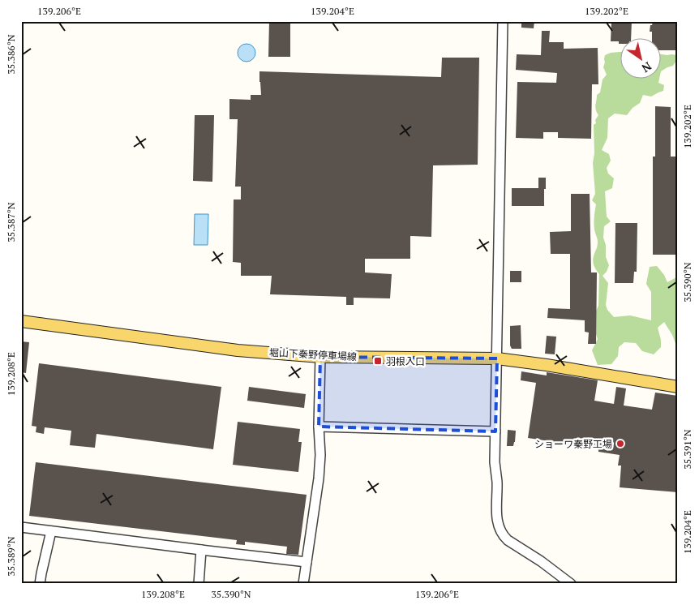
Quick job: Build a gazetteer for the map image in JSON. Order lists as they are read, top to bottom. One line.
{"streets":{"main road":["堀山下秦野停車場線"]},"places":{"transit":["羽根入口"],"other":["ショーワ秦野工場"]},"north":"bottom right","coordinates":["139.206°E","139.204°E","139.202°E","35.386°N","35.387°N","35.390°N","139.208°E","35.391°N","35.389°N"]}
